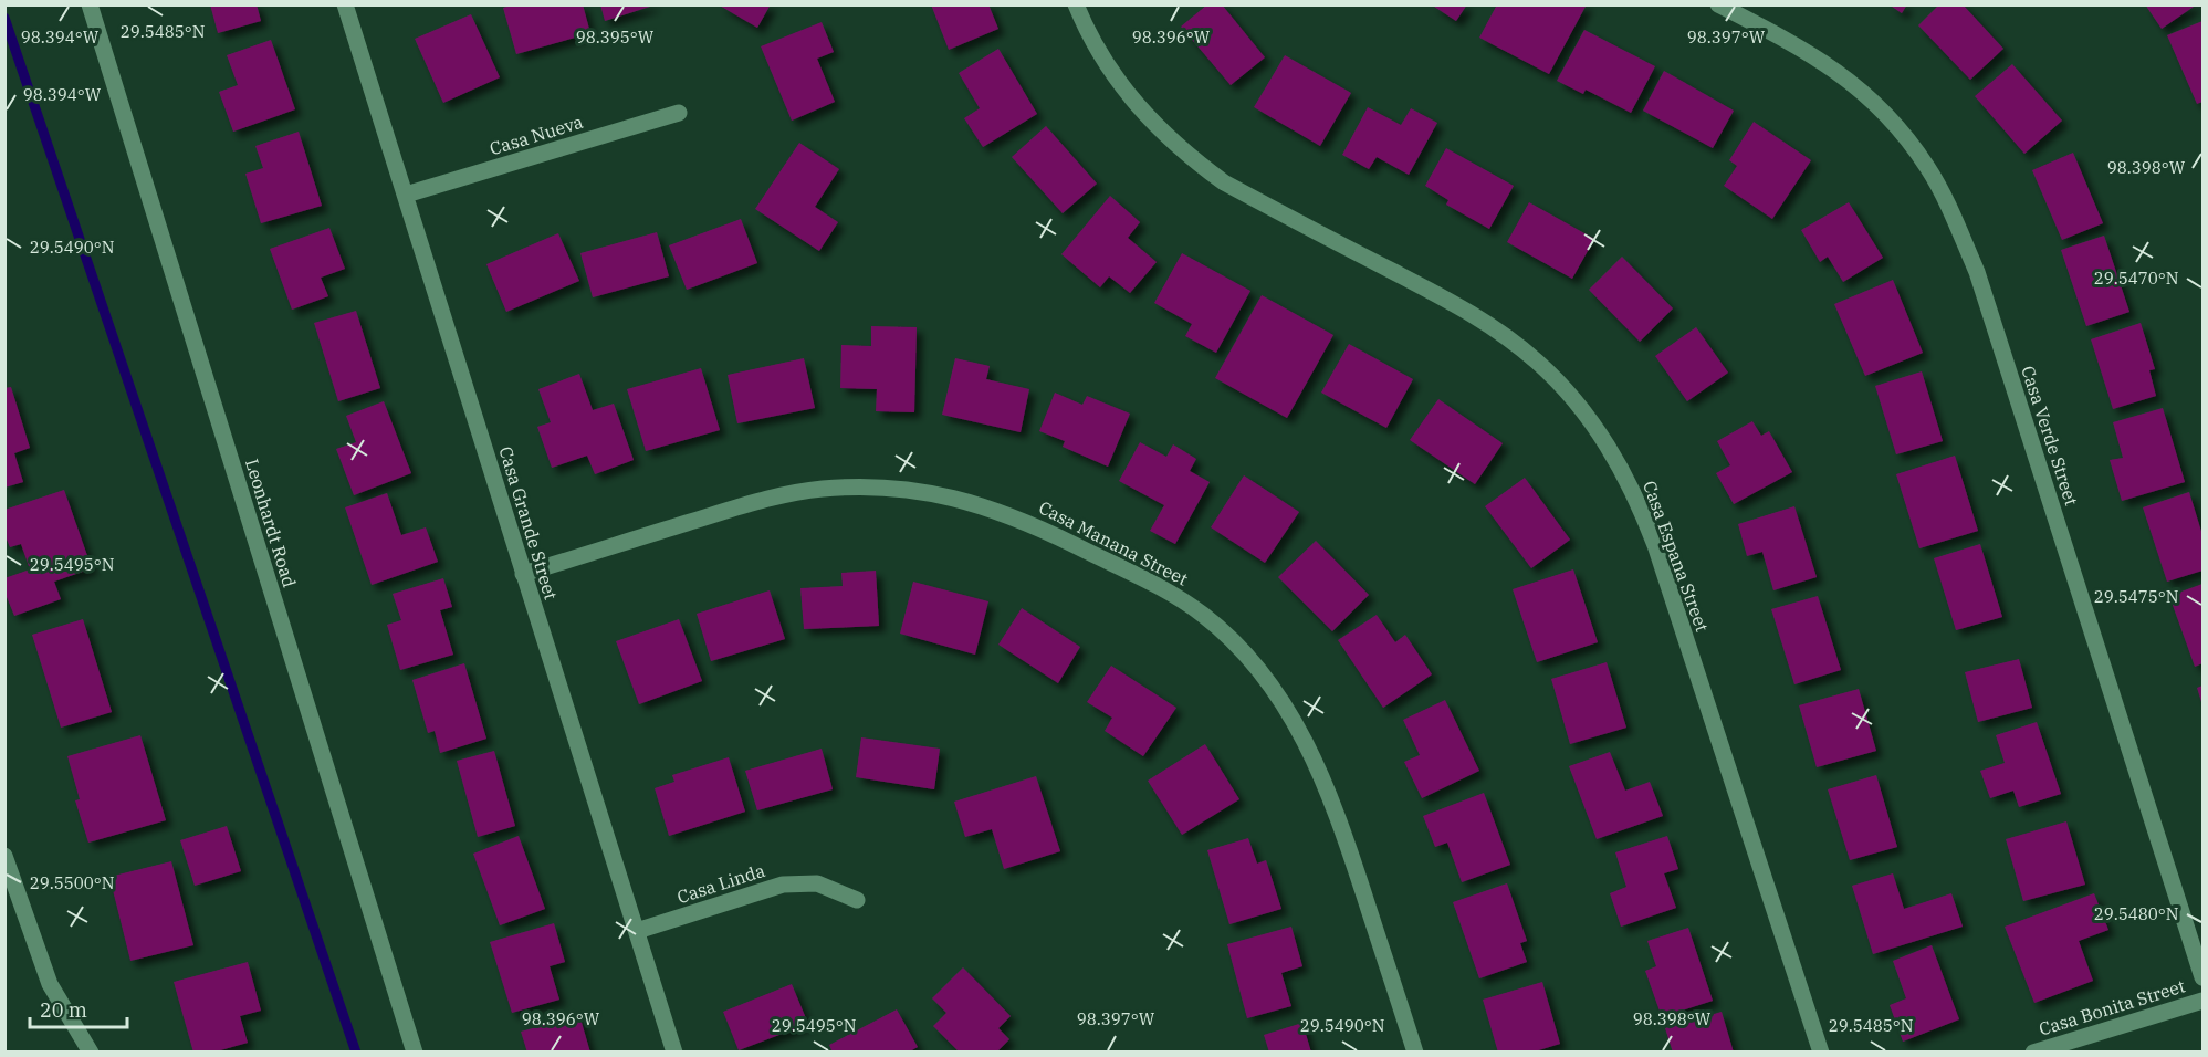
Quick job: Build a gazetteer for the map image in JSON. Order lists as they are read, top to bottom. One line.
{"streets":{"street":["Casa Nueva","Casa Verde Street","Leonhardt Road","Casa Grande Street","Casa Manana Street","Casa Espana Street","Casa Linda","Casa Bonita Street"]},"crossings":[["Casa Nueva","Casa Grande Street"],["Casa Grande Street","Casa Manana Street"],["Casa Grande Street","Casa Linda"]],"scale_bar":"20 m","coordinates":["29.5485°N","98.395°W","98.396°W","98.397°W","98.394°W","98.398°W","29.5490°N","29.5470°N","29.5495°N","29.5475°N","29.5500°N","29.5480°N"]}
